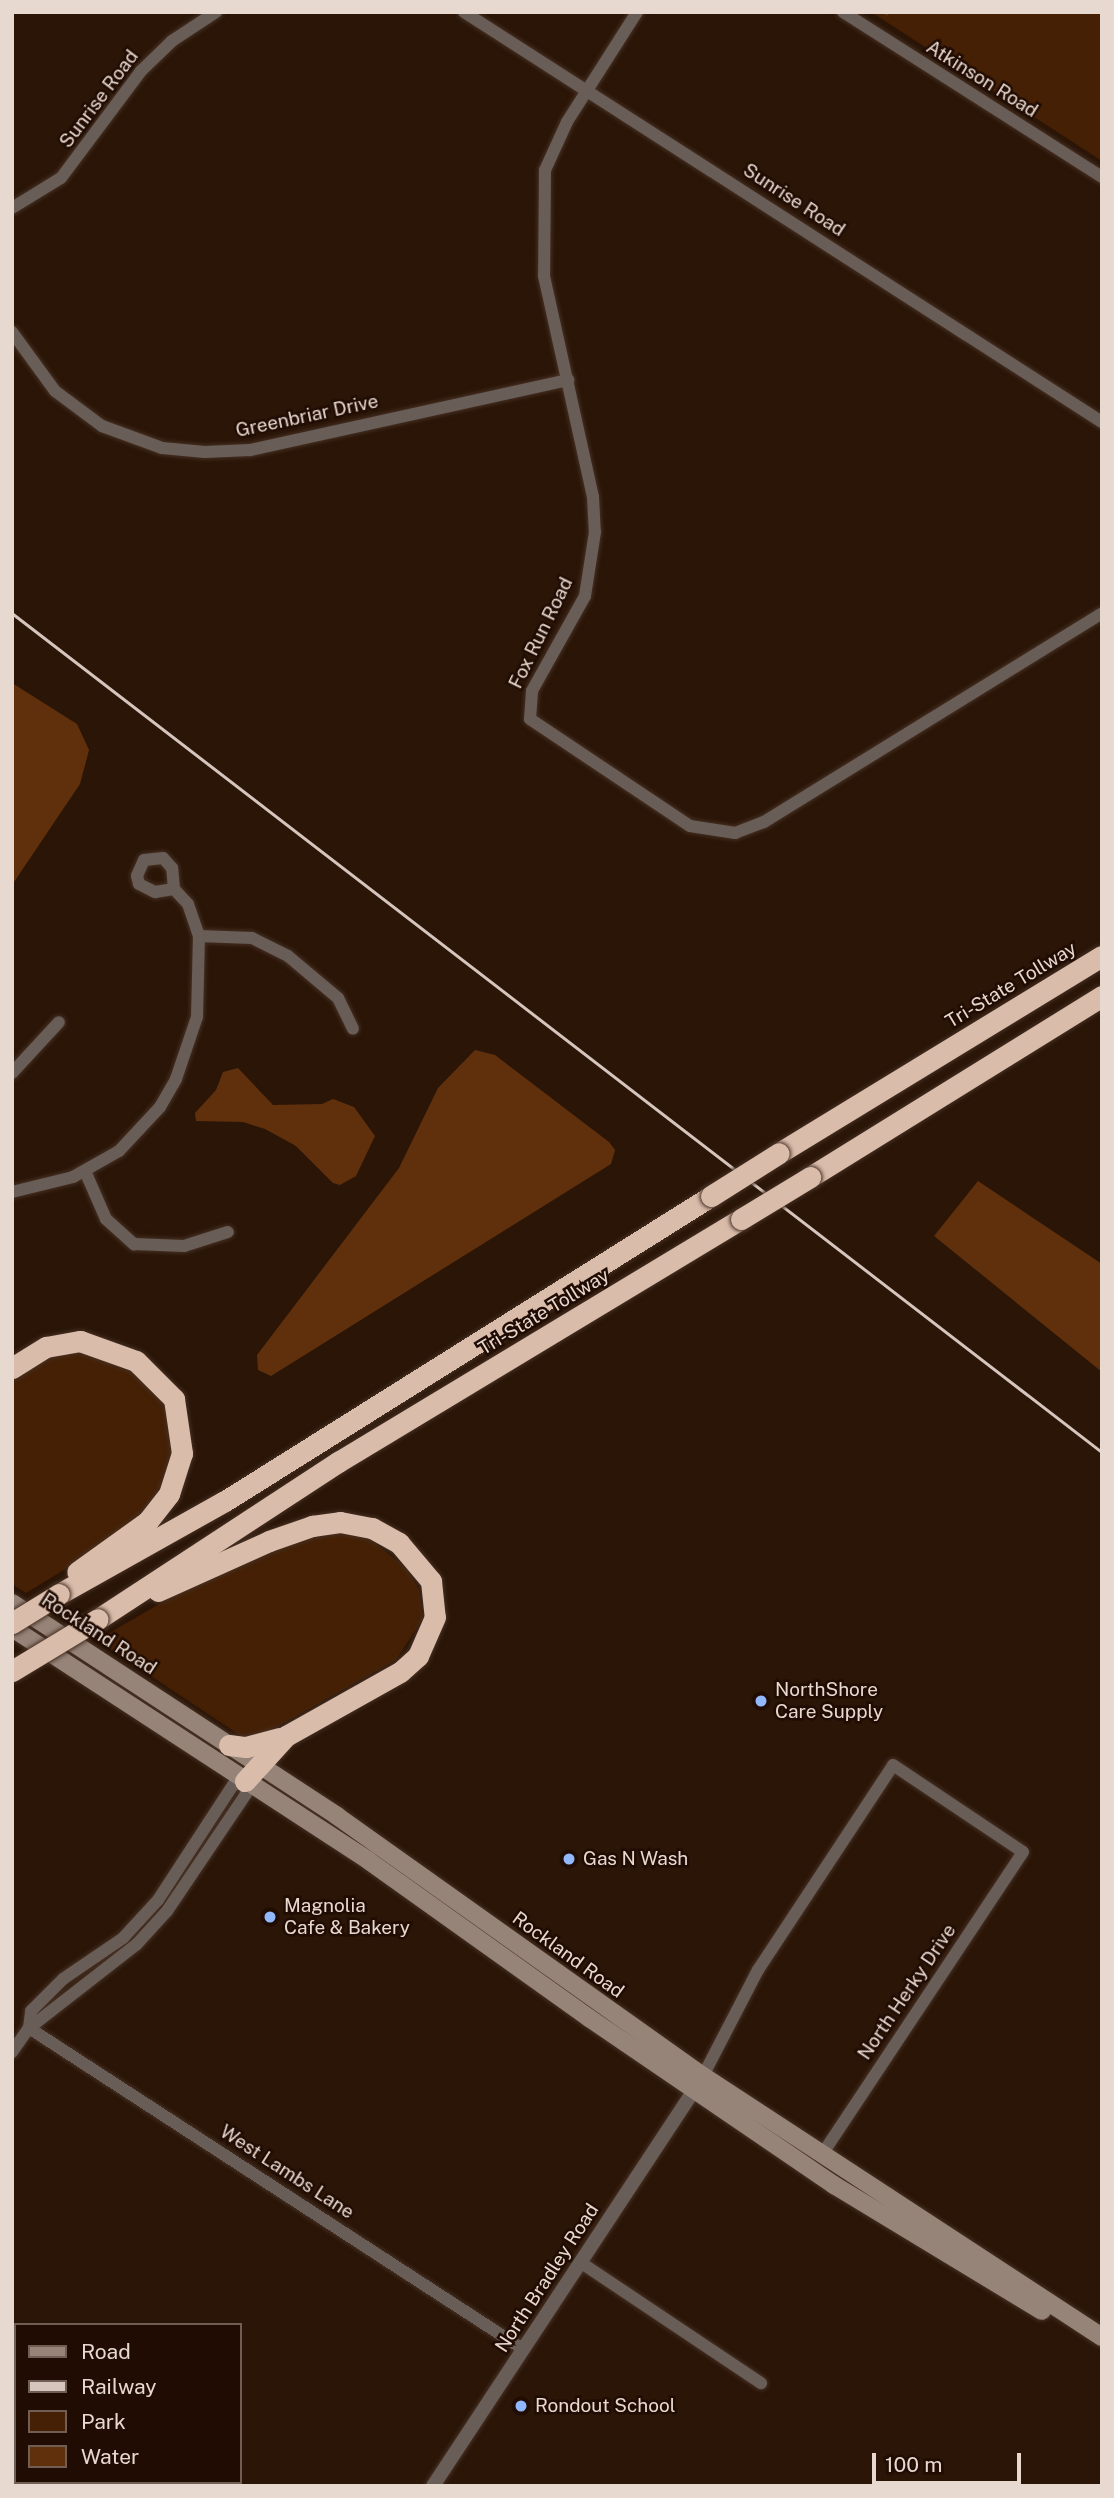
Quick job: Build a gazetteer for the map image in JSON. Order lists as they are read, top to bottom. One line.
{"streets":{"highway":["Tri-State Tollway"],"main road":["Rockland Road"],"street":["Atkinson Road","Sunrise Road","Greenbriar Drive","Fox Run Road","North Herky Drive","West Lambs Lane","North Bradley Road"]},"crossings":[["Sunrise Road","Fox Run Road"],["Greenbriar Drive","Fox Run Road"],["Rockland Road","North Herky Drive"],["Rockland Road","North Bradley Road"],["North Herky Drive","North Bradley Road"],["West Lambs Lane","North Bradley Road"]],"places":["NorthShore Care Supply","Gas N Wash","Magnolia Cafe & Bakery","Rondout School"],"legend":["Road","Railway","Park","Water"],"scale_bar":"100 m"}
